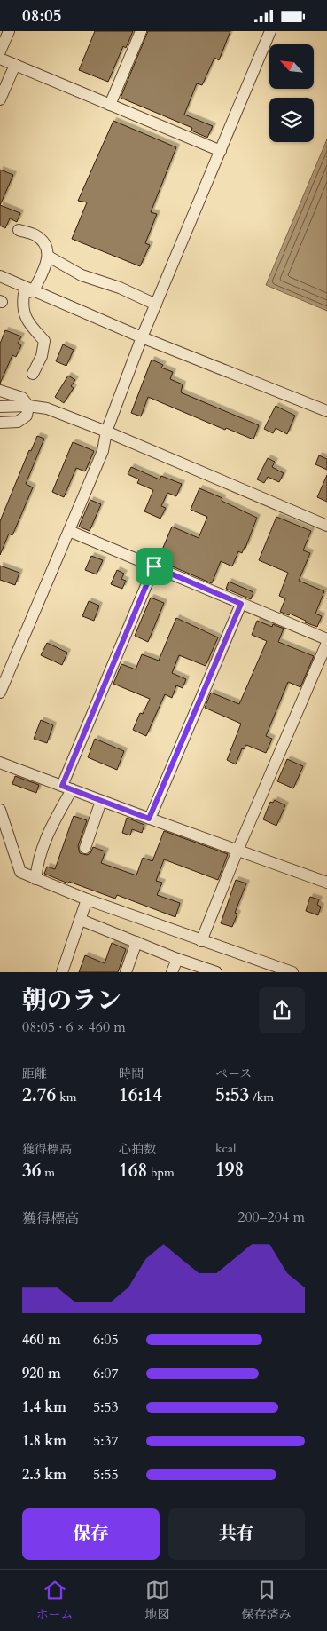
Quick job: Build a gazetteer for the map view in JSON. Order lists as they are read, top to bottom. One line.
{"north":"top left","page":{"status":"08:05","heading":["朝のラン","08:05 · 6 × 460 m"],"stats":[["距離","2.76 km"],["時間","16:14"],["ペース","5:53 /km"],["獲得標高","36 m"],["心拍数","168 bpm"],["kcal","198"]],"chart":["獲得標高","200–204 m"],"list":[{"name":"460 m","note":"6:05"},{"name":"920 m","note":"6:07"},{"name":"1.4 km","note":"5:53"},{"name":"1.8 km","note":"5:37"},{"name":"2.3 km","note":"5:55"}],"buttons":["保存","共有"],"tabs":["ホーム","地図","保存済み"]}}
